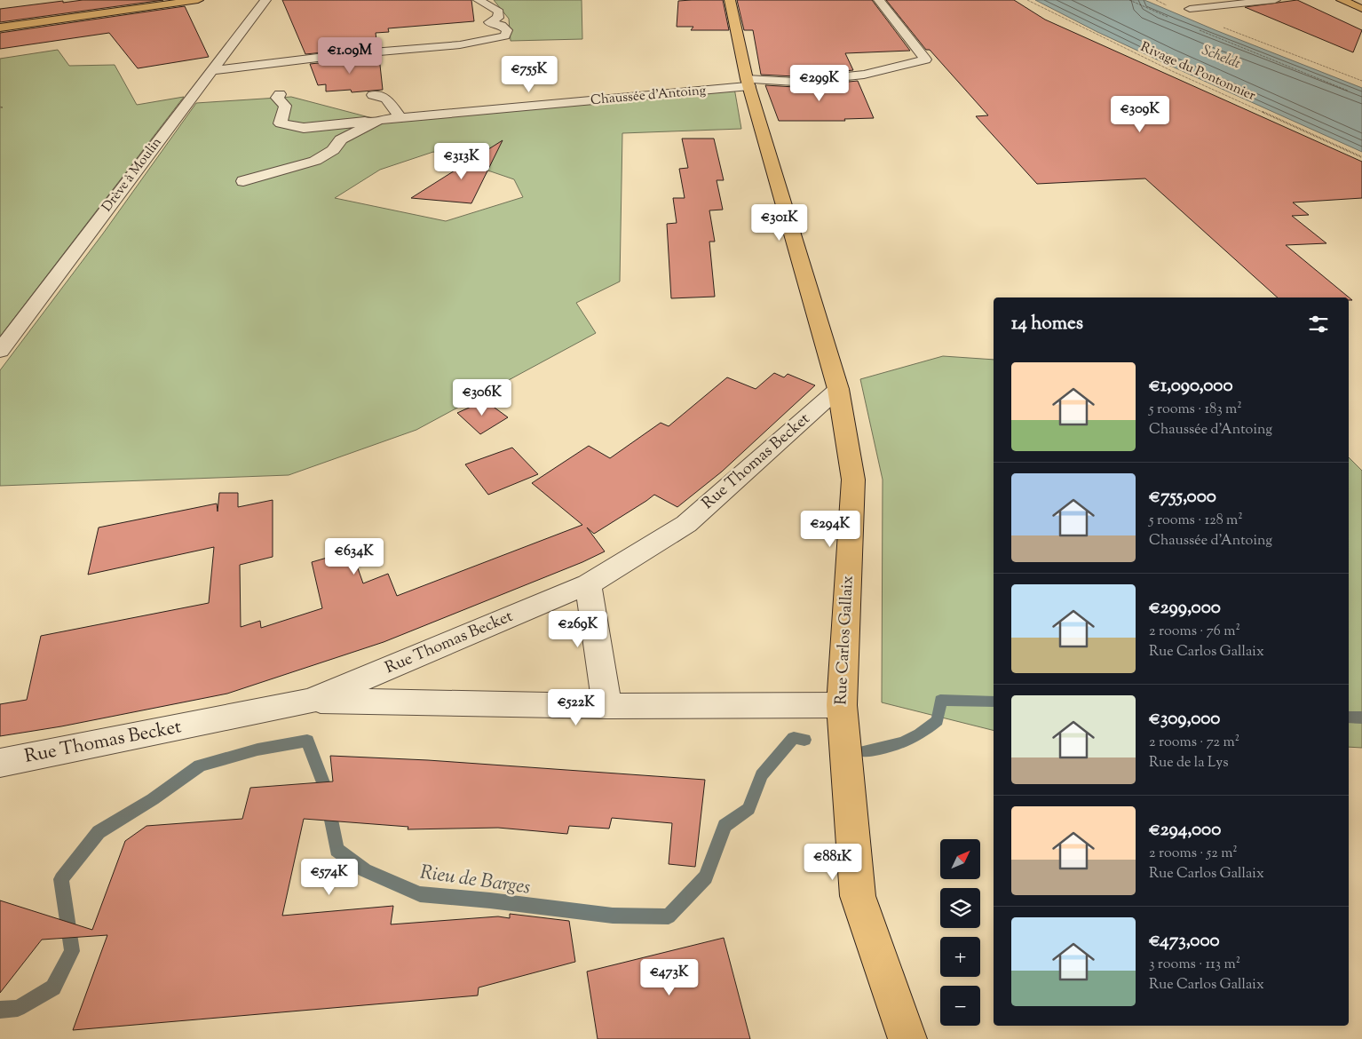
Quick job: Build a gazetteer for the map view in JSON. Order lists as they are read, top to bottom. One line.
{"streets":{"main road":["Rue Carlos Gallaix"],"street":["Chaussée d'Antoing","Drève à Moulin","Rue Thomas Becket"],"path":["Rivage du Pontonnier"]},"crossings":[["Chaussée d'Antoing","Rue Carlos Gallaix"],["Rue Thomas Becket","Rue Carlos Gallaix"]],"water":["Scheldt","Rieu de Barges"],"north":"top right","page":{"price":["€1.09M","€755K","€299K","€309K","€313K","€301K","€306K","€294K","€634K","€269K","€522K","€881K","€574K","€473K"],"heading":"14 homes","list":[{"name":"€1,090,000","note":"5 rooms · 183 m² · Chaussée d'Antoing"},{"name":"€755,000","note":"5 rooms · 128 m² · Chaussée d'Antoing"},{"name":"€299,000","note":"2 rooms · 76 m² · Rue Carlos Gallaix"},{"name":"€309,000","note":"2 rooms · 72 m² · Rue de la Lys"},{"name":"€294,000","note":"2 rooms · 52 m² · Rue Carlos Gallaix"},{"name":"€473,000","note":"3 rooms · 113 m² · Rue Carlos Gallaix"}],"map_buttons":["+","−"]}}
